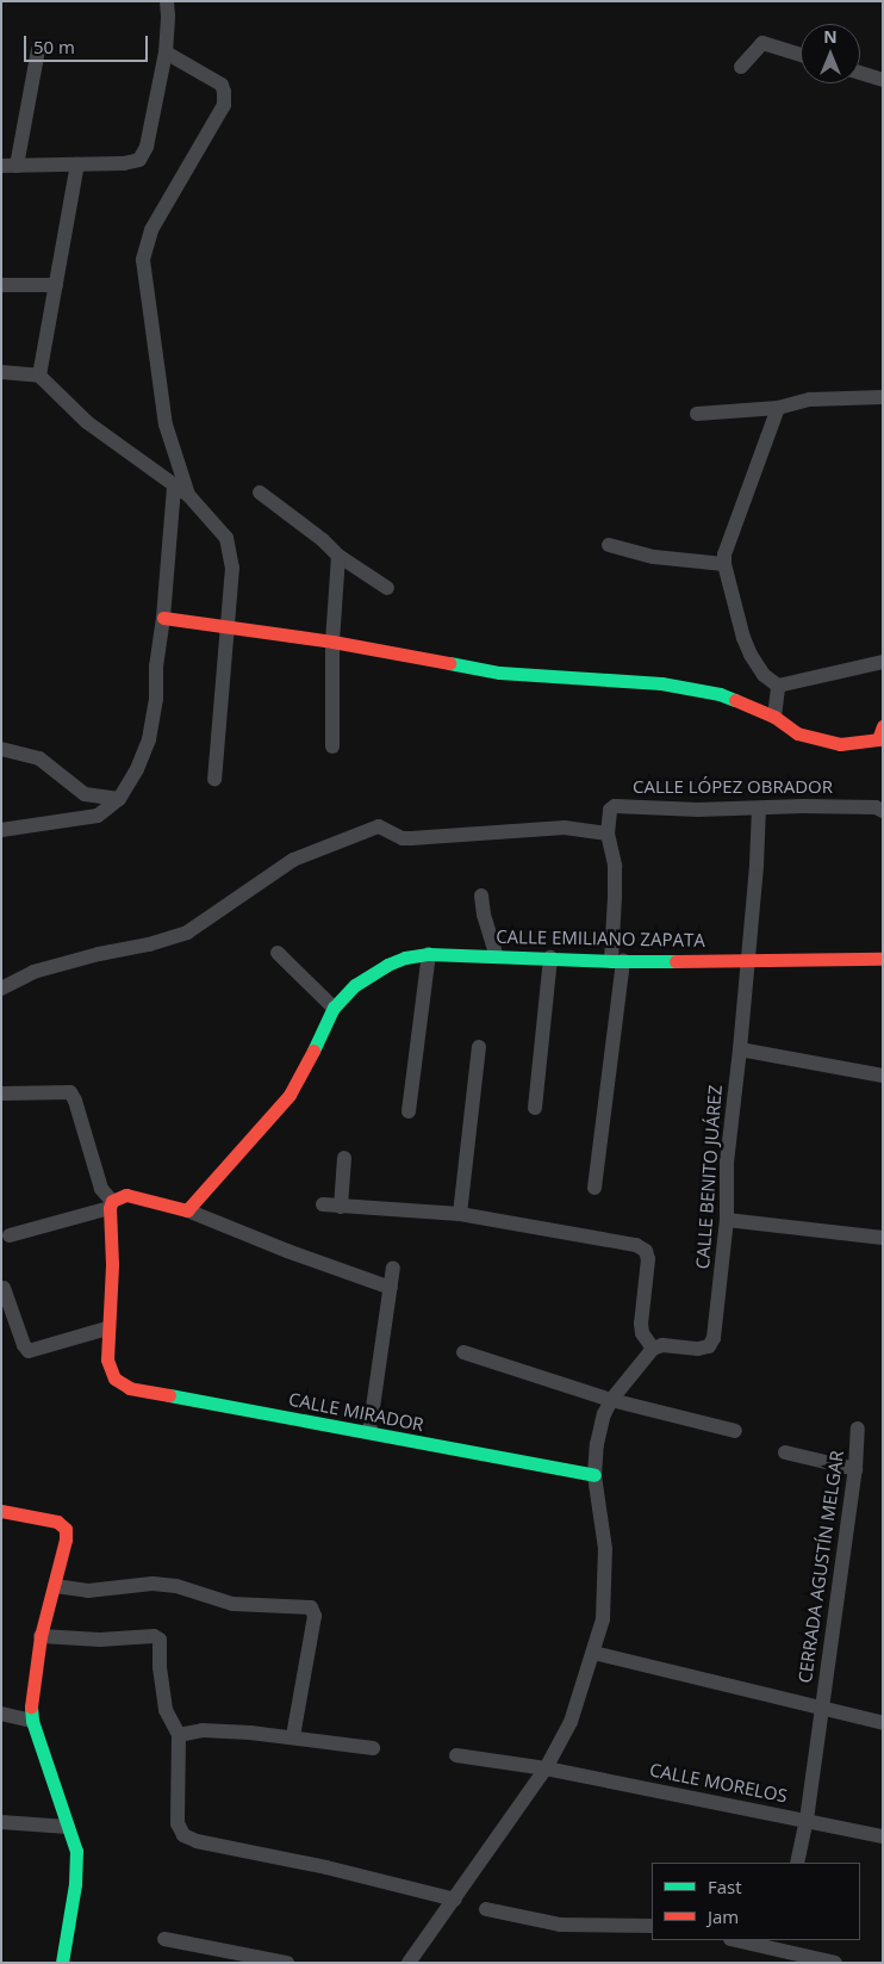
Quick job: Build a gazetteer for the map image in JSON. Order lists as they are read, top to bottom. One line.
{"streets":{"street":["CALLE LÓPEZ OBRADOR","CALLE EMILIANO ZAPATA","CALLE BENITO JUÁREZ","CALLE MIRADOR","CERRADA AGUSTÍN MELGAR","CALLE MORELOS"]},"crossings":[["CALLE LÓPEZ OBRADOR","CALLE BENITO JUÁREZ"],["CALLE EMILIANO ZAPATA","CALLE BENITO JUÁREZ"],["CERRADA AGUSTÍN MELGAR","CALLE MORELOS"]],"legend":["Fast","Jam"],"scale_bar":"50 m","north":"top"}
